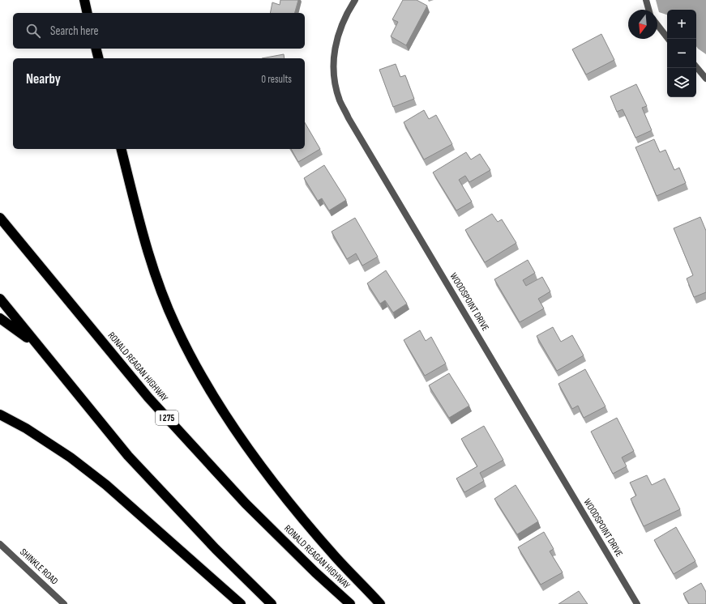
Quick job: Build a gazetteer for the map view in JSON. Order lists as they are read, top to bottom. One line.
{"streets":{"highway":["RONALD REAGAN HIGHWAY","I 275"],"street":["WOODSPOINT DRIVE","SHINKLE ROAD"]},"north":"bottom","page":{"map_buttons":["+","−"],"search":"Search here","heading":["Nearby","0 results"]}}
